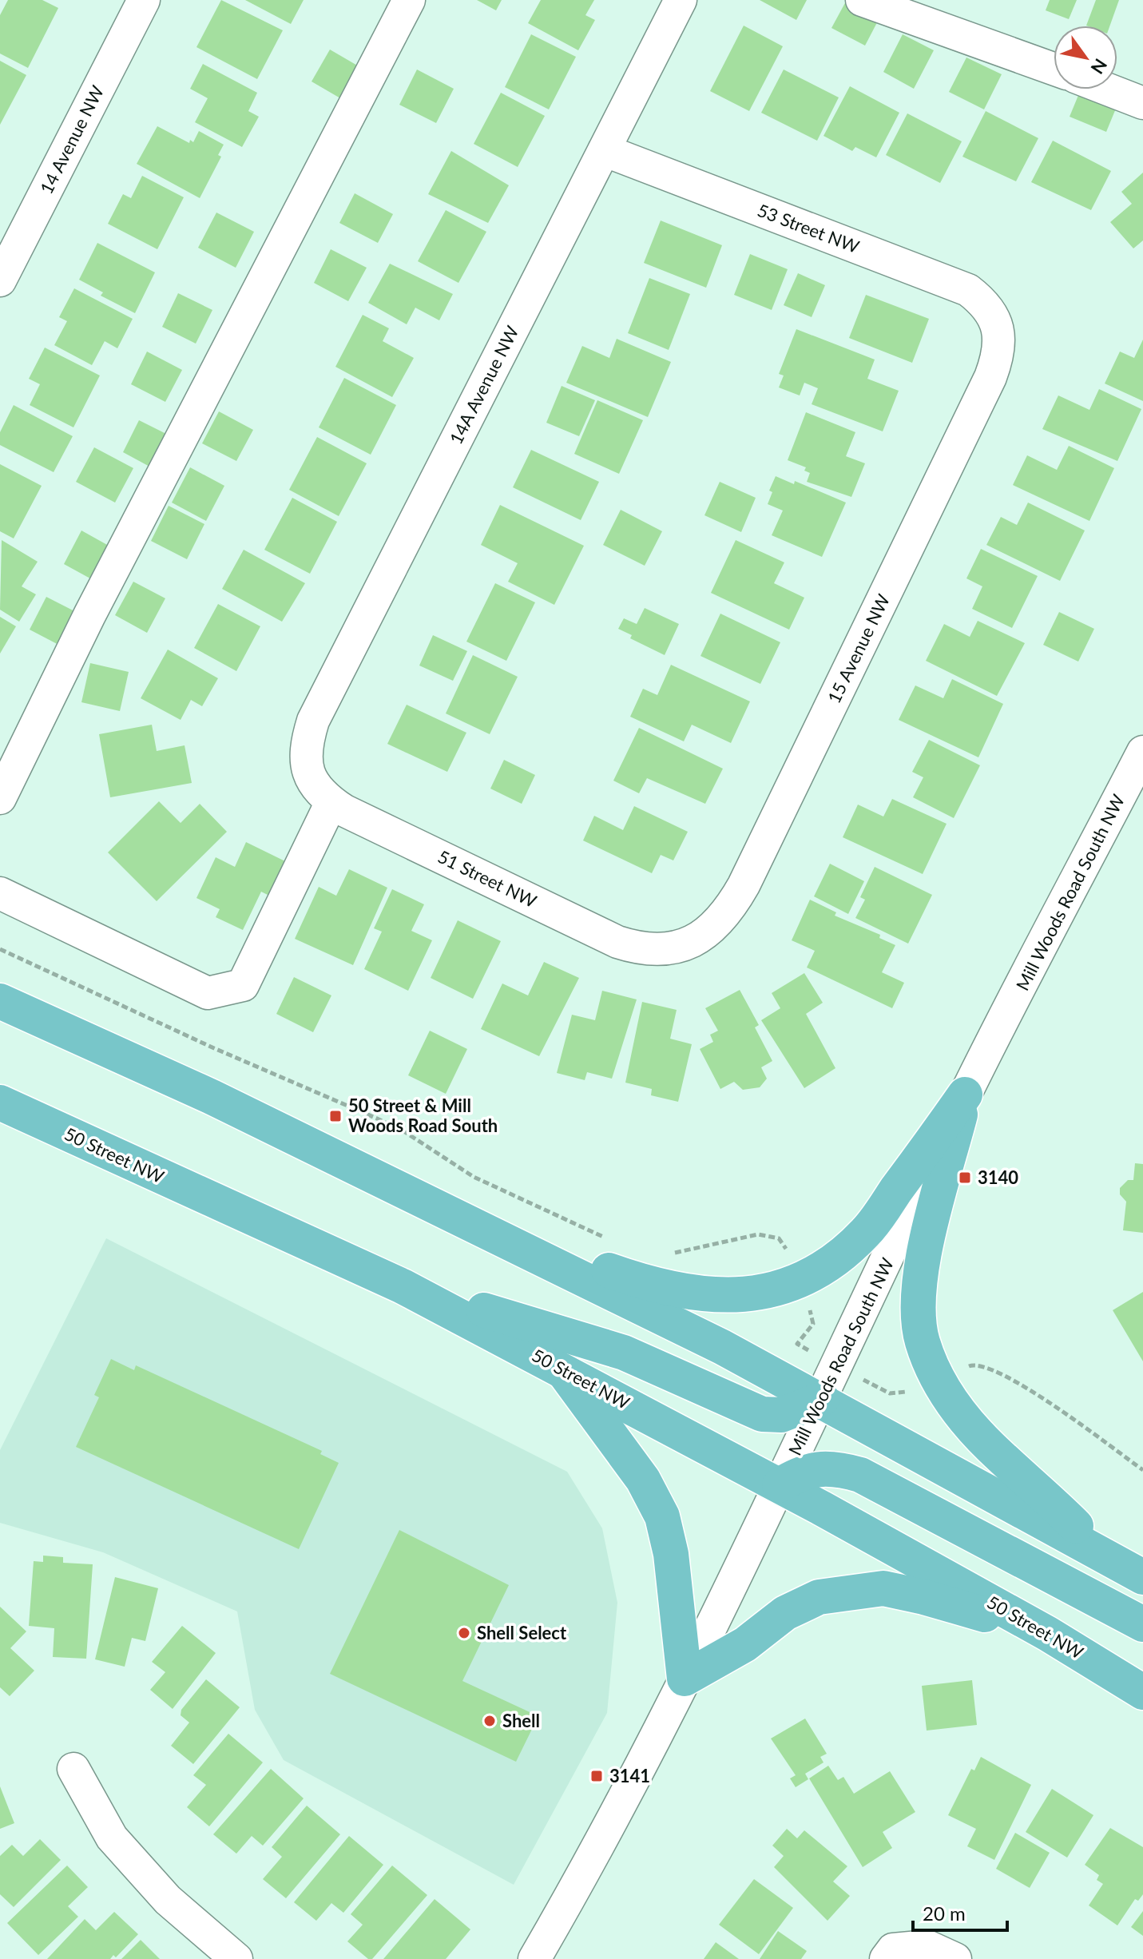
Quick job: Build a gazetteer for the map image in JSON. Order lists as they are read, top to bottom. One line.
{"streets":{"main road":["50 Street NW"],"street":["14 Avenue NW","53 Street NW","14A Avenue NW","15 Avenue NW","51 Street NW","Mill Woods Road South NW"]},"crossings":[["53 Street NW","14A Avenue NW"],["53 Street NW","15 Avenue NW"],["14A Avenue NW","51 Street NW"],["15 Avenue NW","51 Street NW"],["Mill Woods Road South NW","50 Street NW"]],"places":{"transit":["50 Street & Mill Woods Road South","3140","3141"],"other":["Shell Select","Shell"]},"scale_bar":"20 m","north":"bottom right"}
